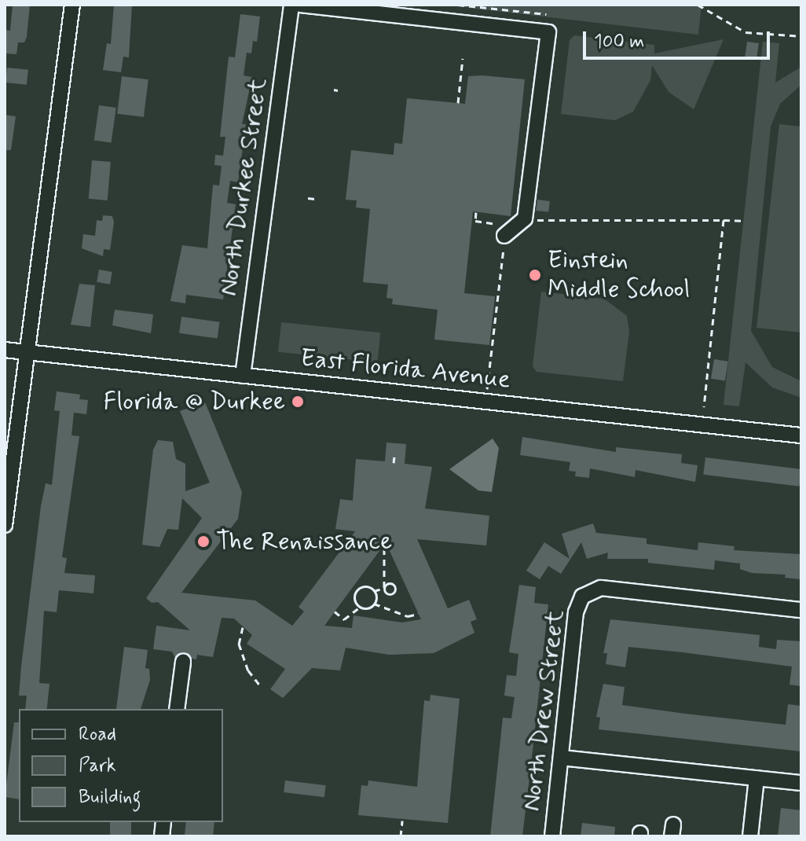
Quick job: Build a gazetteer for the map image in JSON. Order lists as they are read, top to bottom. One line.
{"streets":{"street":["North Durkee Street","East Florida Avenue","North Drew Street"]},"crossings":[["North Durkee Street","East Florida Avenue"]],"places":["Einstein Middle School","Florida @ Durkee","The Renaissance"],"legend":["Road","Park","Building"],"scale_bar":"100 m"}
